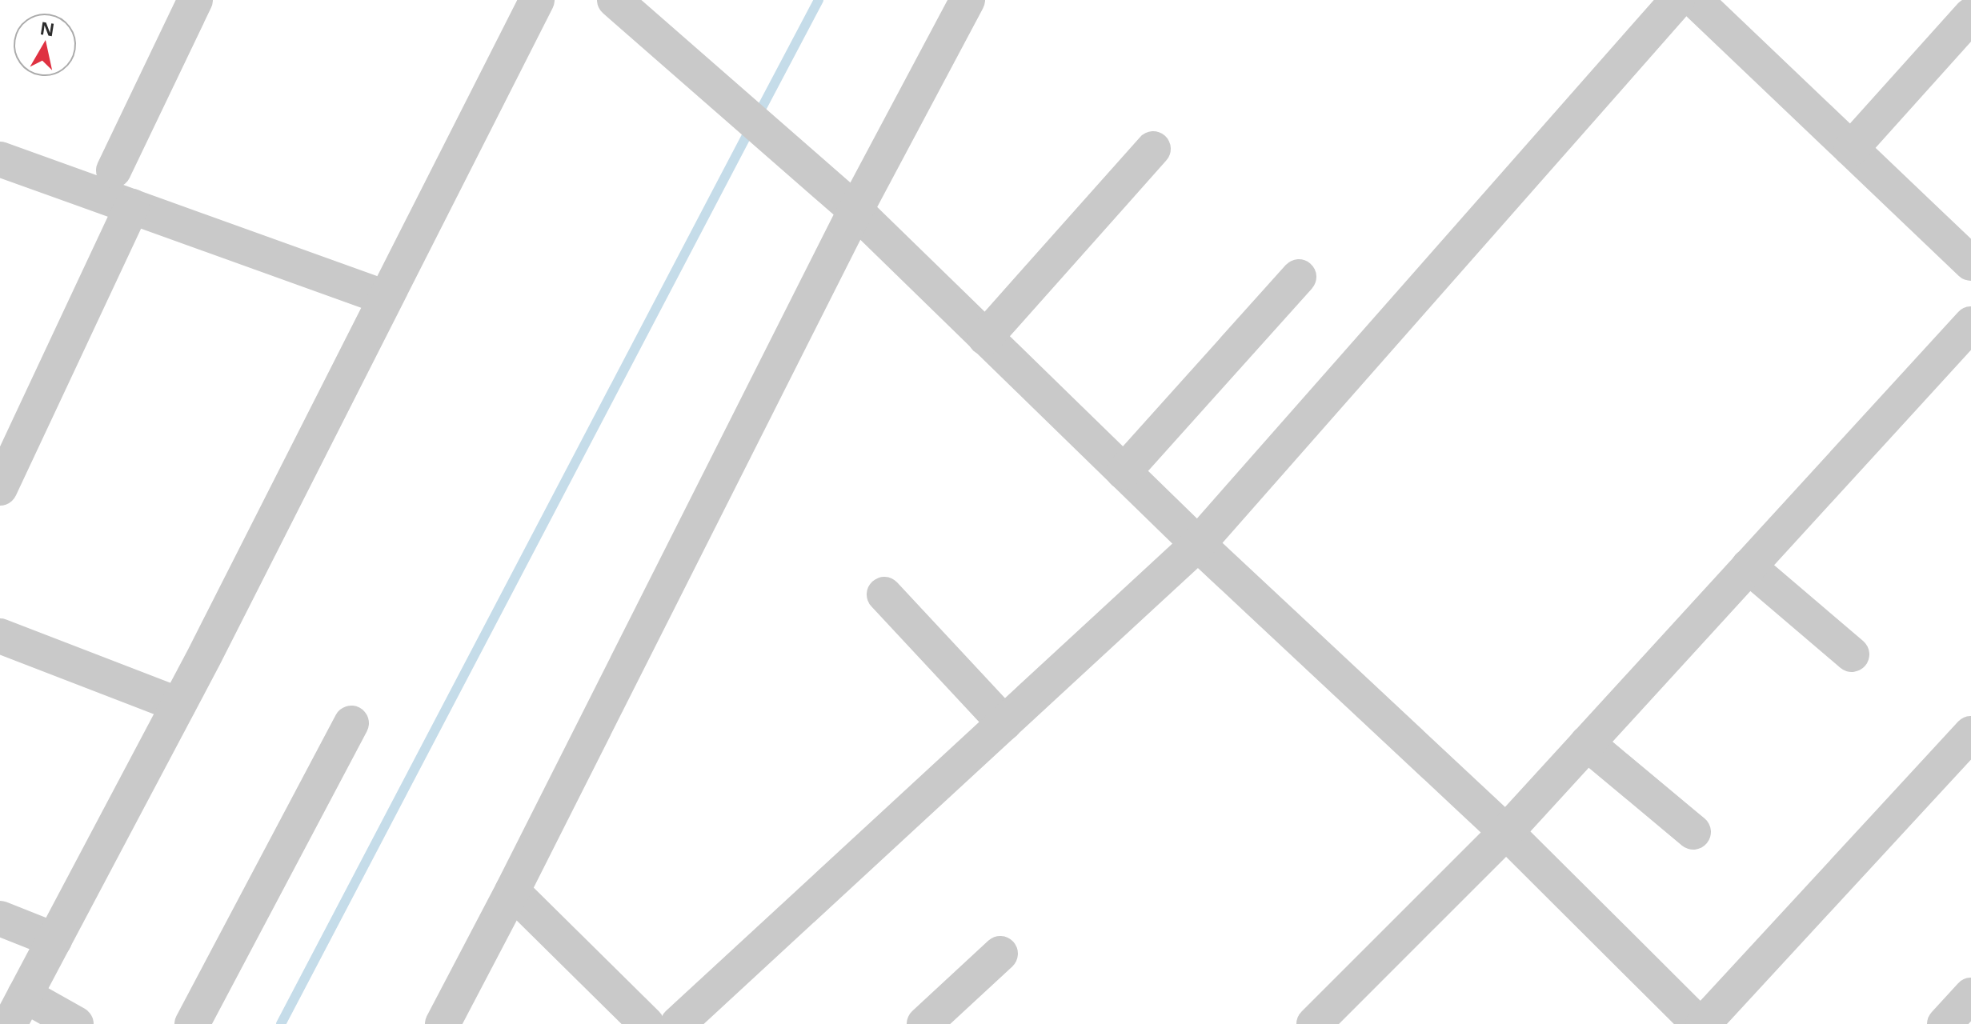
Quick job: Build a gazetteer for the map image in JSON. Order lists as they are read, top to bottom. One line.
{"north":"top"}
